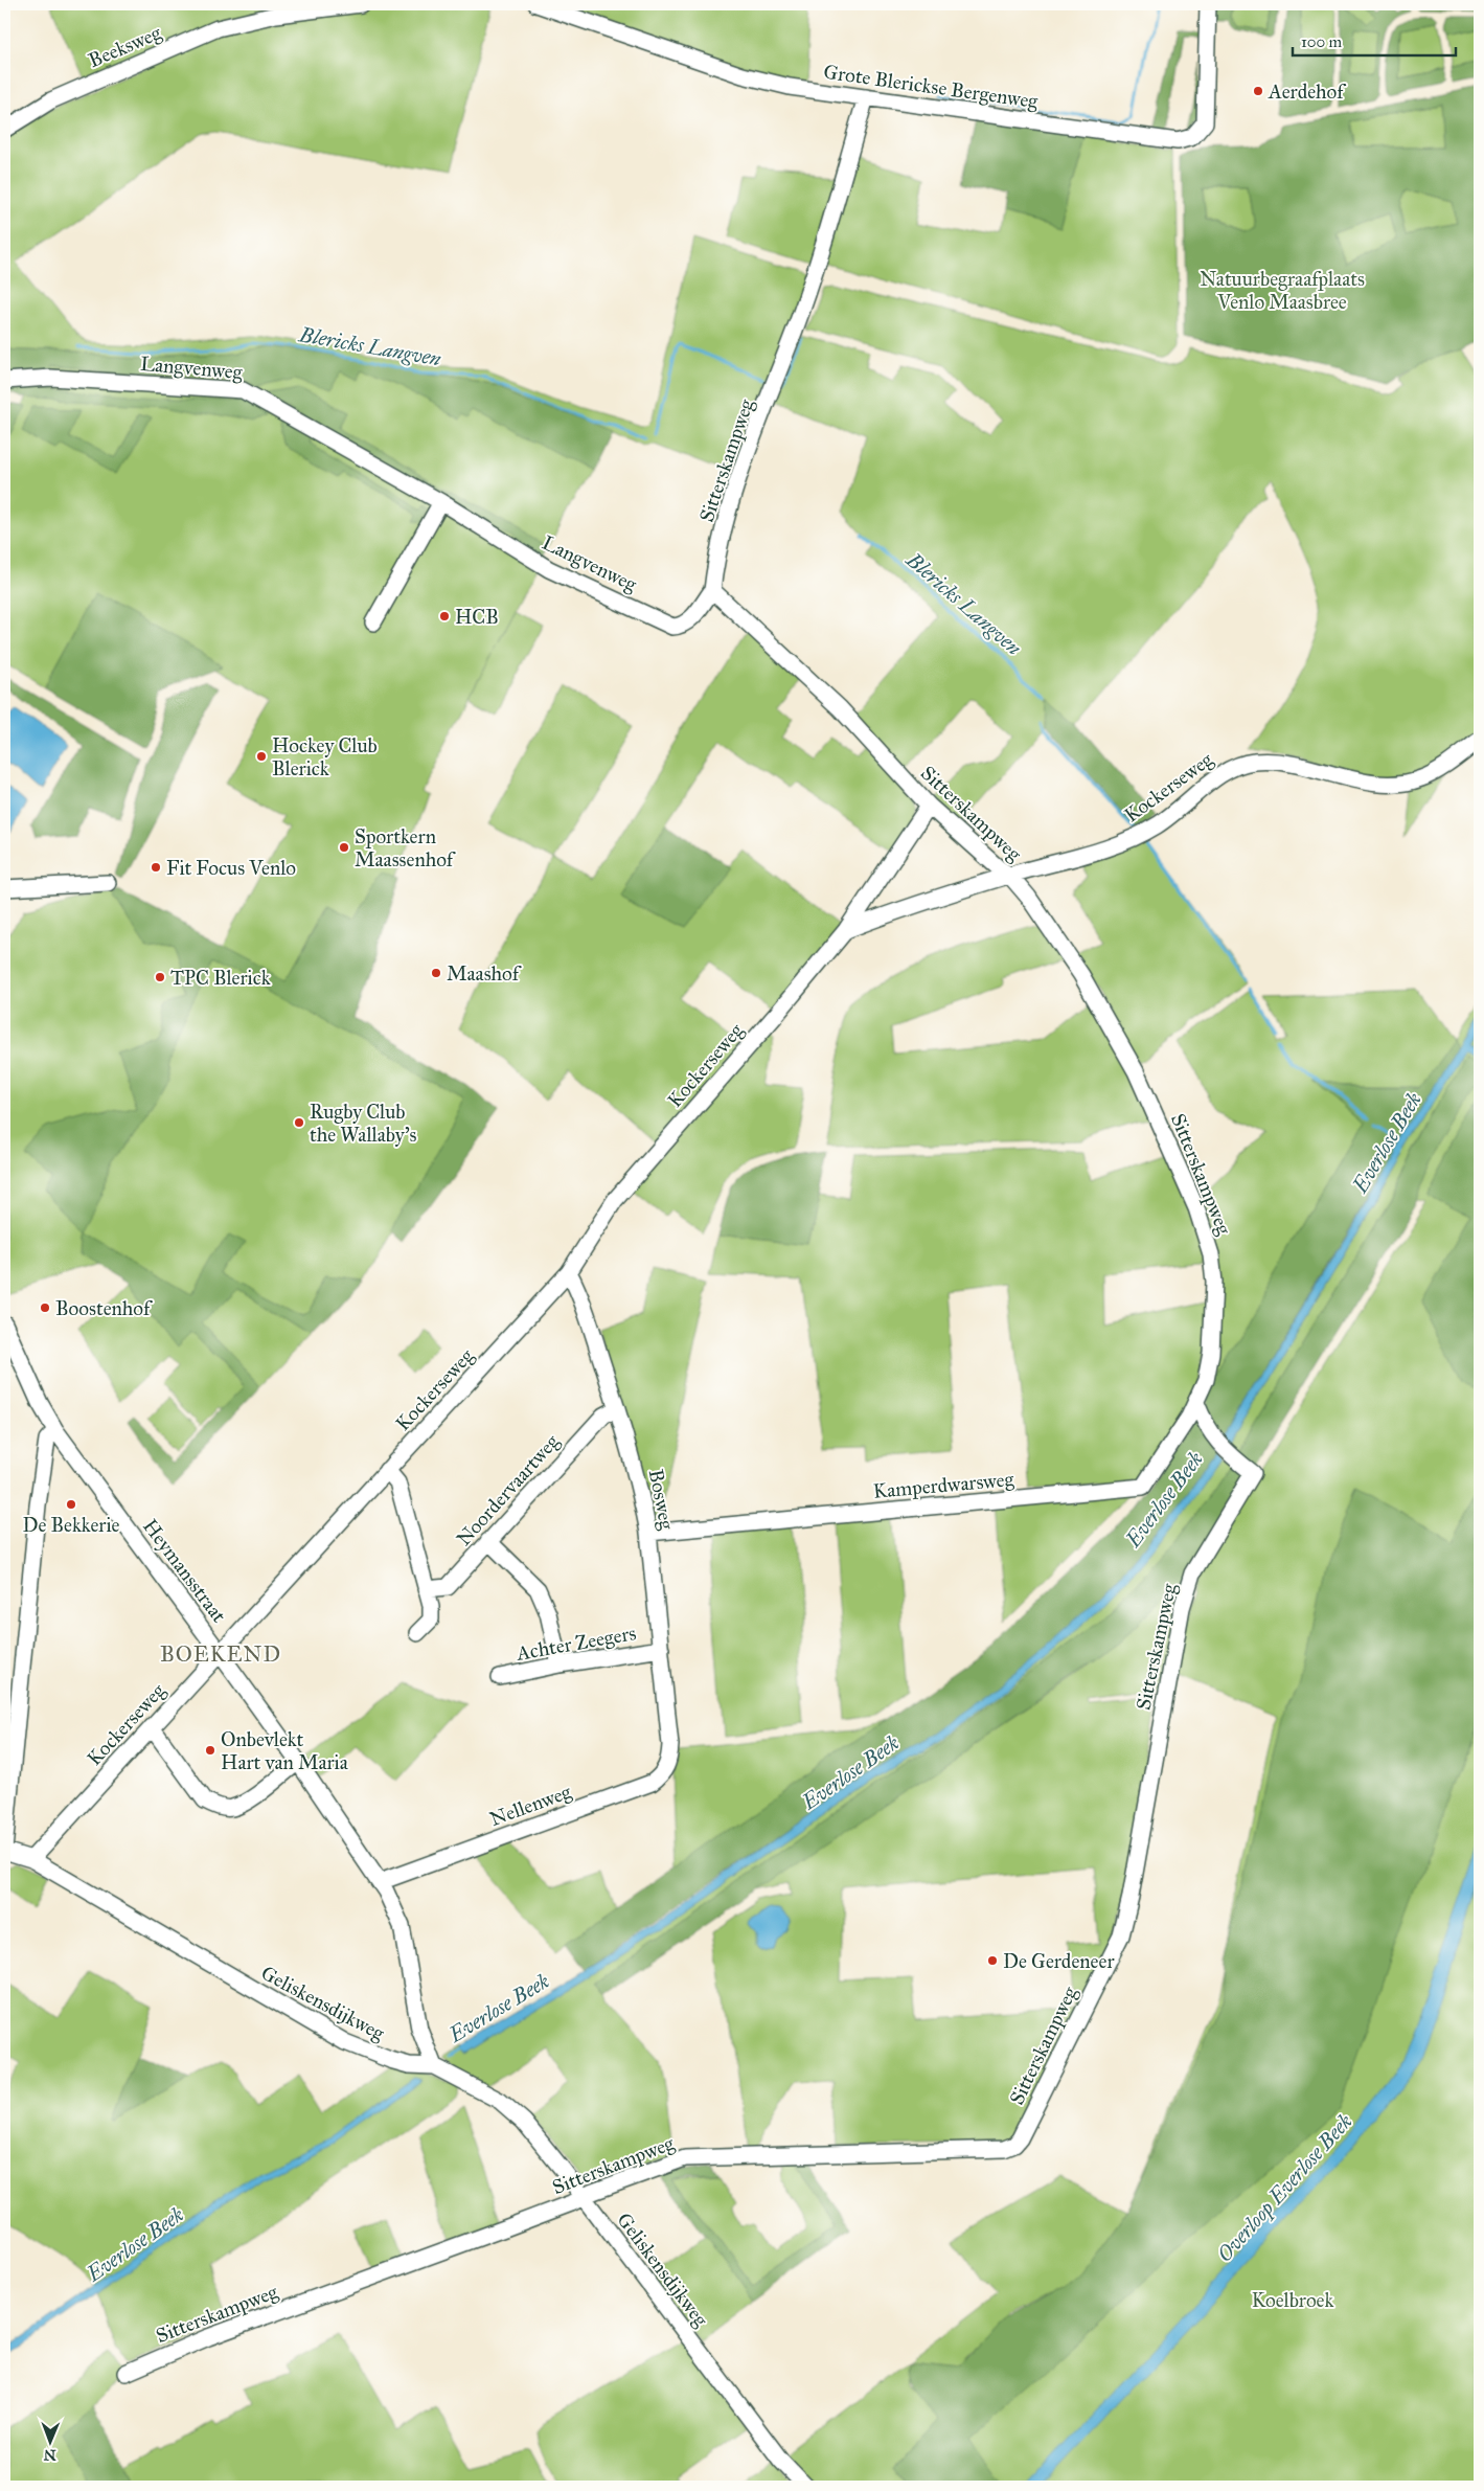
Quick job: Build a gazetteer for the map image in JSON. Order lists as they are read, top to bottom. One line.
{"streets":{"street":["Beeksweg","Grote Blerickse Bergenweg","Langvenweg","Sitterskampweg","Kockerseweg","Kamperdwarsweg","Noordervaartweg","Bosweg","Heymansstraat","Achter Zeegers","Nellenweg","Geliskensdijkweg"]},"crossings":[["Grote Blerickse Bergenweg","Sitterskampweg"],["Langvenweg","Sitterskampweg"],["Sitterskampweg","Kockerseweg"],["Sitterskampweg","Kamperdwarsweg"],["Sitterskampweg","Geliskensdijkweg"],["Kockerseweg","Bosweg"],["Kockerseweg","Heymansstraat"],["Kockerseweg","Geliskensdijkweg"],["Kamperdwarsweg","Bosweg"],["Noordervaartweg","Bosweg"],["Bosweg","Achter Zeegers"],["Bosweg","Nellenweg"],["Heymansstraat","Nellenweg"],["Heymansstraat","Geliskensdijkweg"]],"districts":["BOEKEND"],"water":["Blericks Langven","Everlose Beek","Overloop Everlose Beek"],"parks":["Natuurbegraafplaats Venlo Maasbree","Koelbroek"],"places":["Aerdehof","HCB","Hockey Club Blerick","Sportkern Maassenhof","Fit Focus Venlo","Maashof","TPC Blerick","Rugby Club the Wallaby's","Boostenhof","De Bekkerie","Onbevlekt Hart van Maria","De Gerdeneer"],"scale_bar":"100 m","north":"bottom"}
